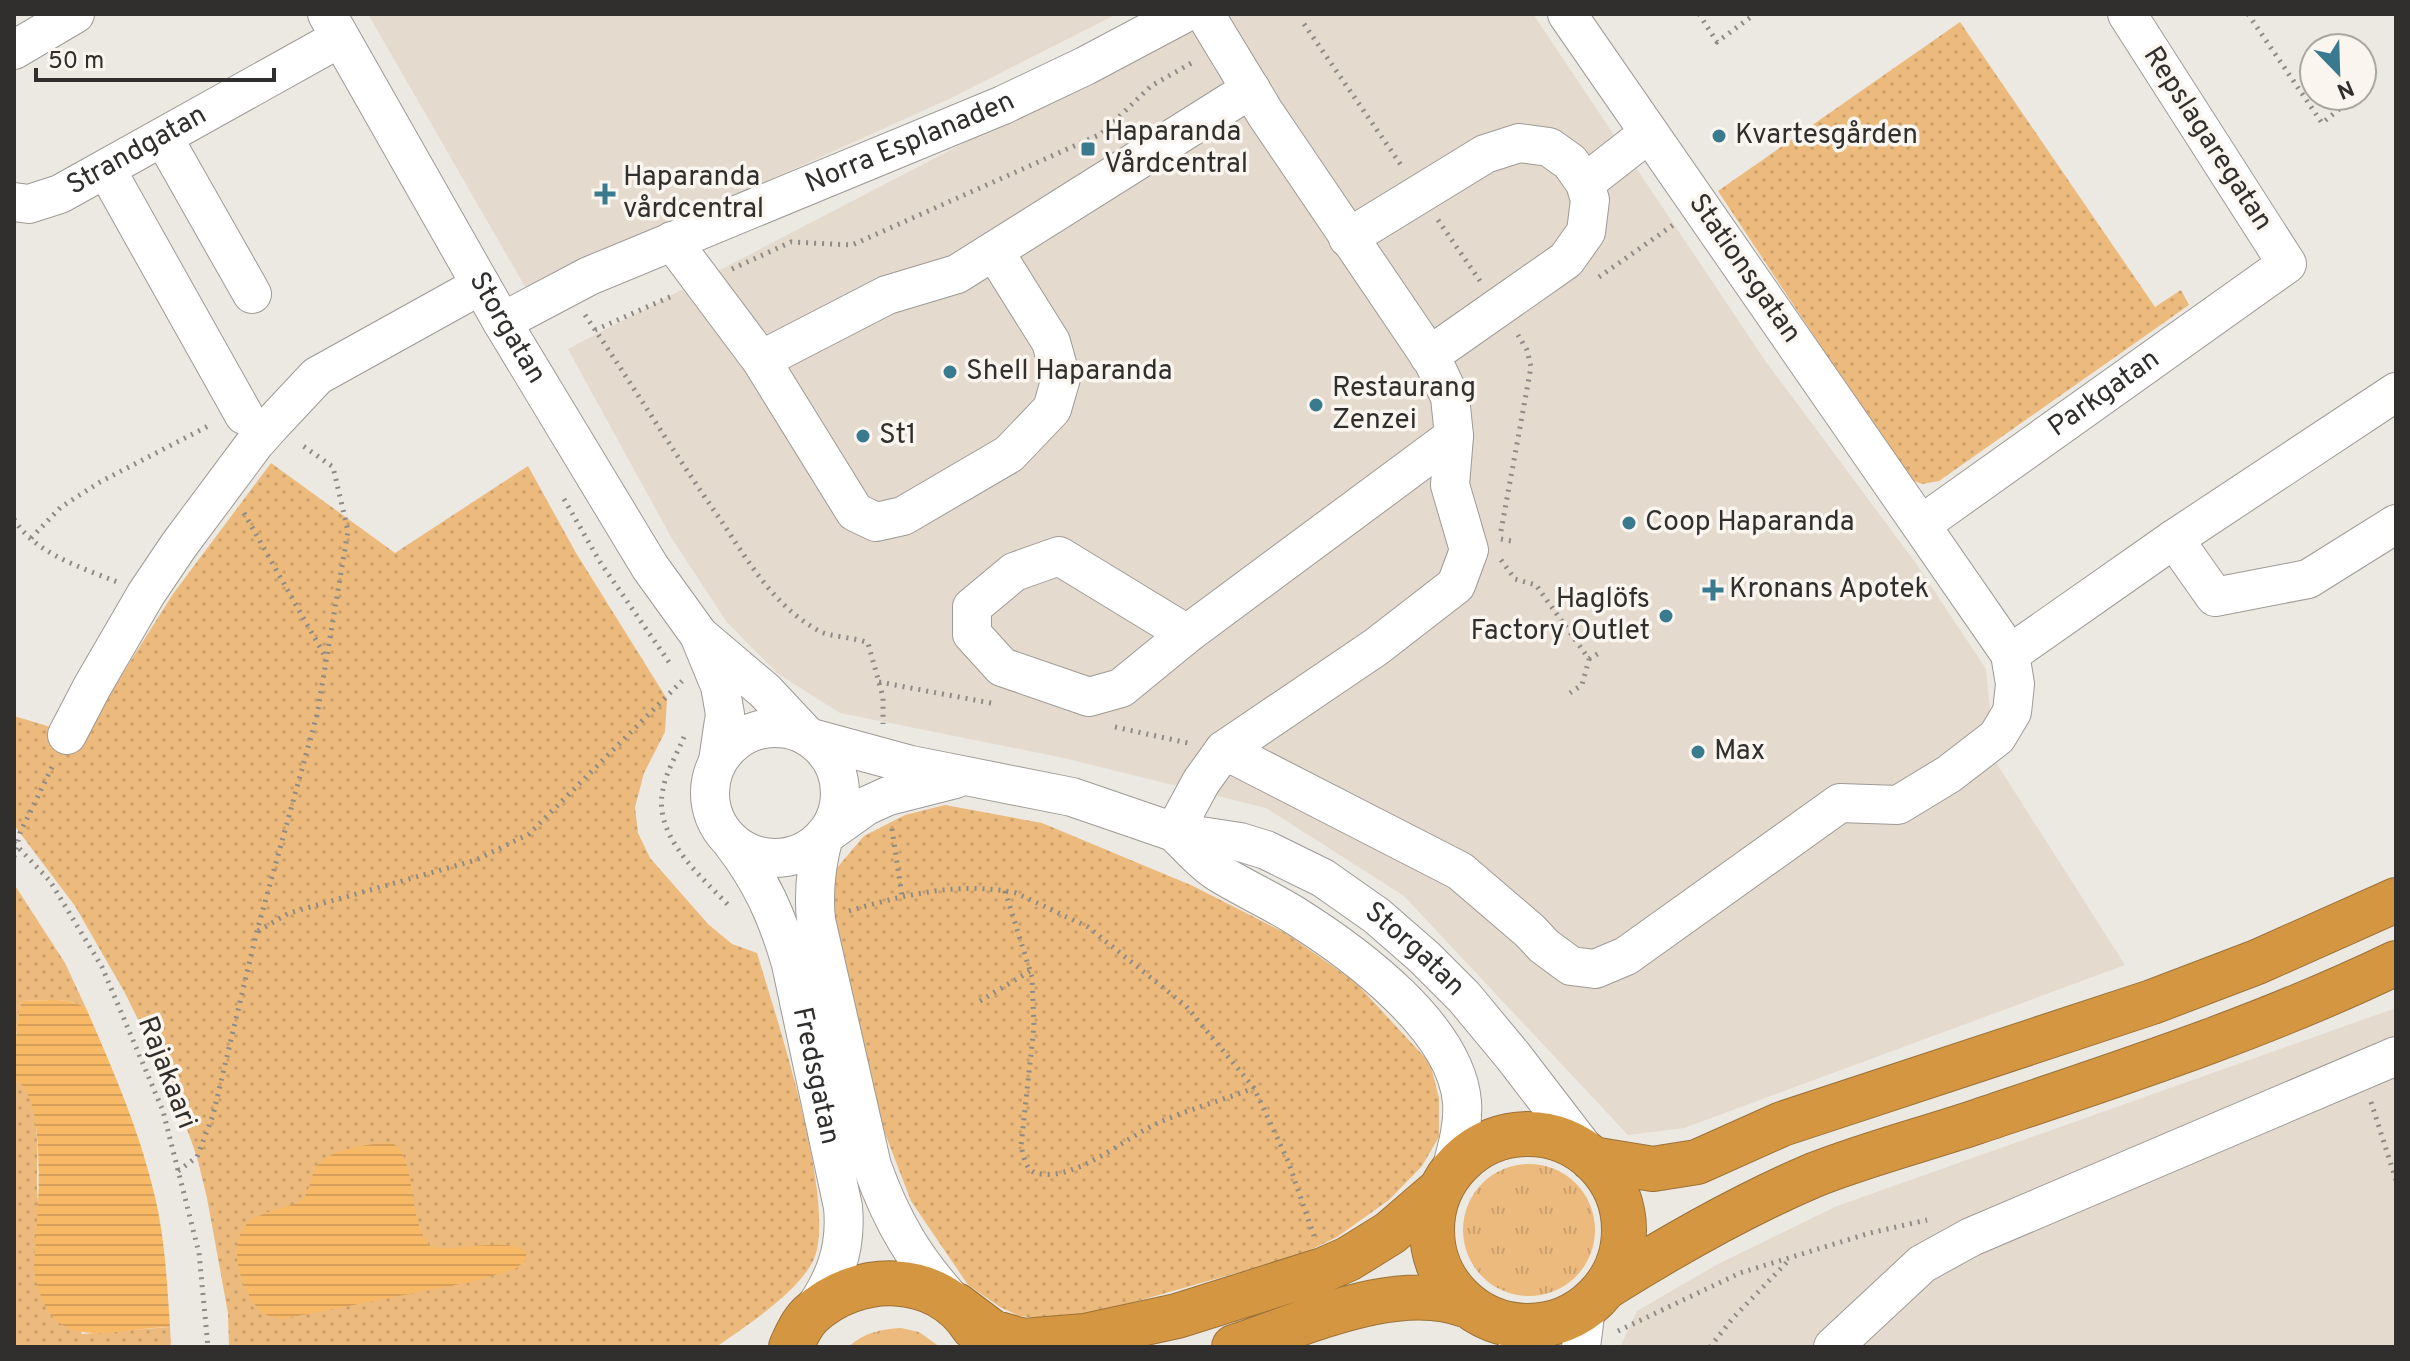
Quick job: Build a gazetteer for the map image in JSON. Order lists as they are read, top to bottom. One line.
{"streets":{"street":["Repslagaregatan","Norra Esplanaden","Strandgatan","Stationsgatan","Storgatan","Parkgatan","Fredsgatan"],"path":["Rajakaari"]},"crossings":[["Repslagaregatan","Parkgatan"],["Norra Esplanaden","Storgatan"],["Strandgatan","Storgatan"],["Stationsgatan","Parkgatan"],["Storgatan","Fredsgatan"]],"places":{"other":["Kvartesgården","Shell Haparanda","Restaurang Zenzei","St1","Coop Haparanda","Haglöfs Factory Outlet","Max"],"transit":["Haparanda Vårdcentral"],"health":["Haparanda vårdcentral","Kronans Apotek"]},"scale_bar":"50 m","north":"bottom right"}
